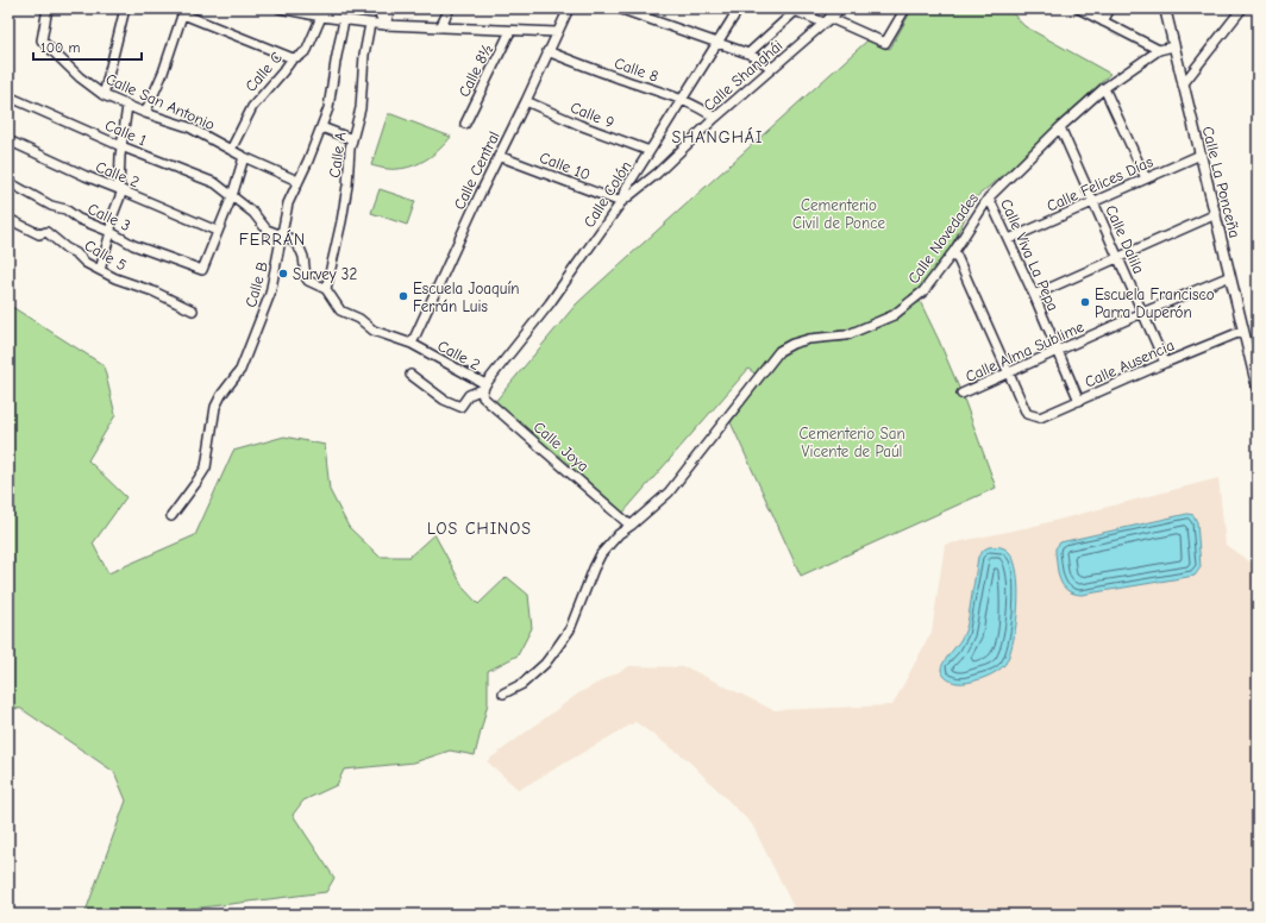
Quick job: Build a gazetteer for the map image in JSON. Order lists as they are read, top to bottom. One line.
{"streets":{"main road":["Calle La Ponceña"],"street":["Calle 8","Calle 8½","Calle C","Calle Shanghái","Calle San Antonio","Calle 9","Calle 1","Calle A","Calle 10","Calle Central","Calle 2","Calle Felices Días","Calle Colón","Calle 3","Calle Novedades","Calle Dalila","Calle 5","Calle Viva La Pepa","Calle B","Calle Alma Sublime","Calle Ausencia","Calle Joya"]},"crossings":[["Calle 8","Calle Shanghái"],["Calle 8","Calle Central"],["Calle 8","Calle Colón"],["Calle C","Calle San Antonio"],["Calle Shanghái","Calle 10"],["Calle Shanghái","Calle Colón"],["Calle San Antonio","Calle B"],["Calle 9","Calle Central"],["Calle 9","Calle Colón"],["Calle 1","Calle A"],["Calle 1","Calle 2"],["Calle 1","Calle B"],["Calle A","Calle 2"],["Calle 10","Calle Central"],["Calle 10","Calle Colón"],["Calle Central","Calle 2"],["Calle 2","Calle Colón"],["Calle 2","Calle 3"],["Calle 2","Calle Joya"],["Calle La Ponceña","Calle Felices Días"],["Calle La Ponceña","Calle Novedades"],["Calle La Ponceña","Calle Alma Sublime"],["Calle La Ponceña","Calle Ausencia"],["Calle Felices Días","Calle Dalila"],["Calle Felices Días","Calle Viva La Pepa"],["Calle Colón","Calle Joya"],["Calle Novedades","Calle Dalila"],["Calle Novedades","Calle Viva La Pepa"],["Calle Novedades","Calle Joya"],["Calle Dalila","Calle Alma Sublime"],["Calle Dalila","Calle Ausencia"],["Calle Viva La Pepa","Calle Alma Sublime"],["Calle Viva La Pepa","Calle Ausencia"],["Calle Alma Sublime","Calle Ausencia"]],"districts":["SHANGHÁI","FERRÁN","LOS CHINOS"],"parks":["Cementerio Civil de Ponce","Cementerio San Vicente de Paúl"],"places":["Survey 32","Escuela Joaquín Ferrán Luis","Escuela Francisco Parra Duperón"],"scale_bar":"100 m"}
